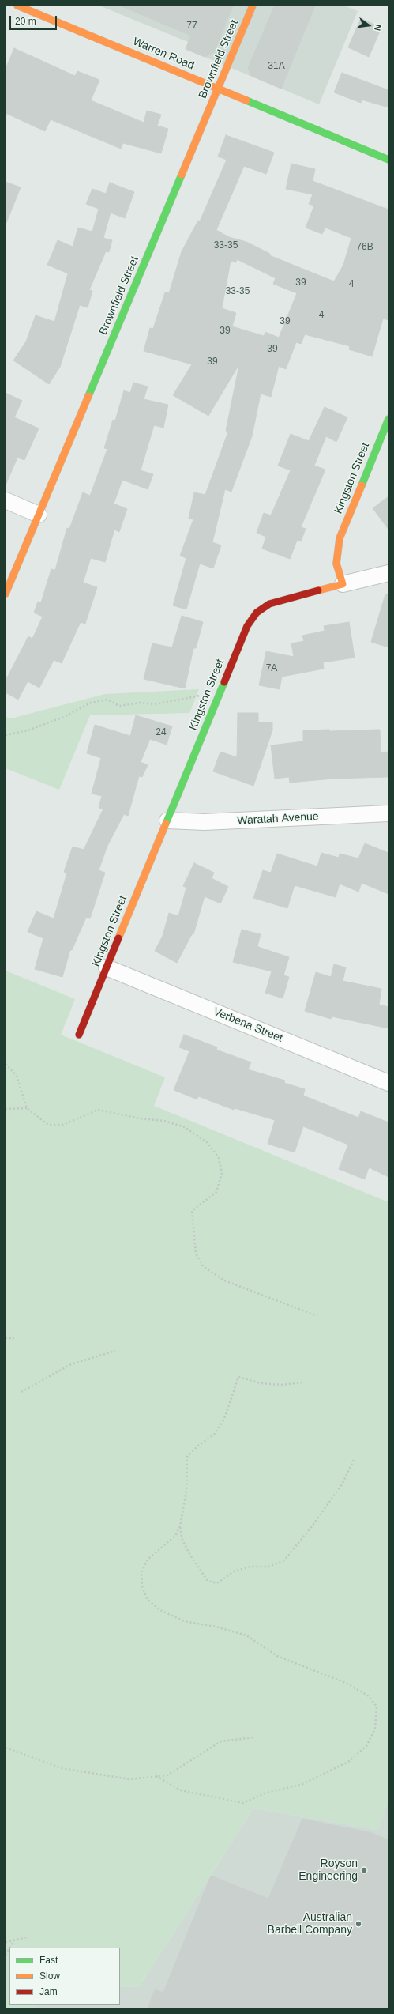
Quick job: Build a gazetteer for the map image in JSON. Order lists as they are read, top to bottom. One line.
{"streets":{"street":["Warren Road","Brownfield Street","Kingston Street","Waratah Avenue","Verbena Street"]},"crossings":[["Warren Road","Brownfield Street"],["Kingston Street","Waratah Avenue"],["Kingston Street","Verbena Street"]],"places":["Royson Engineering","Australian Barbell Company"],"house_numbers":["77","31A","33-35","76B","39","4","33-35","4","39","39","39","39","7A","24"],"legend":["Fast","Slow","Jam"],"scale_bar":"20 m","north":"right"}
